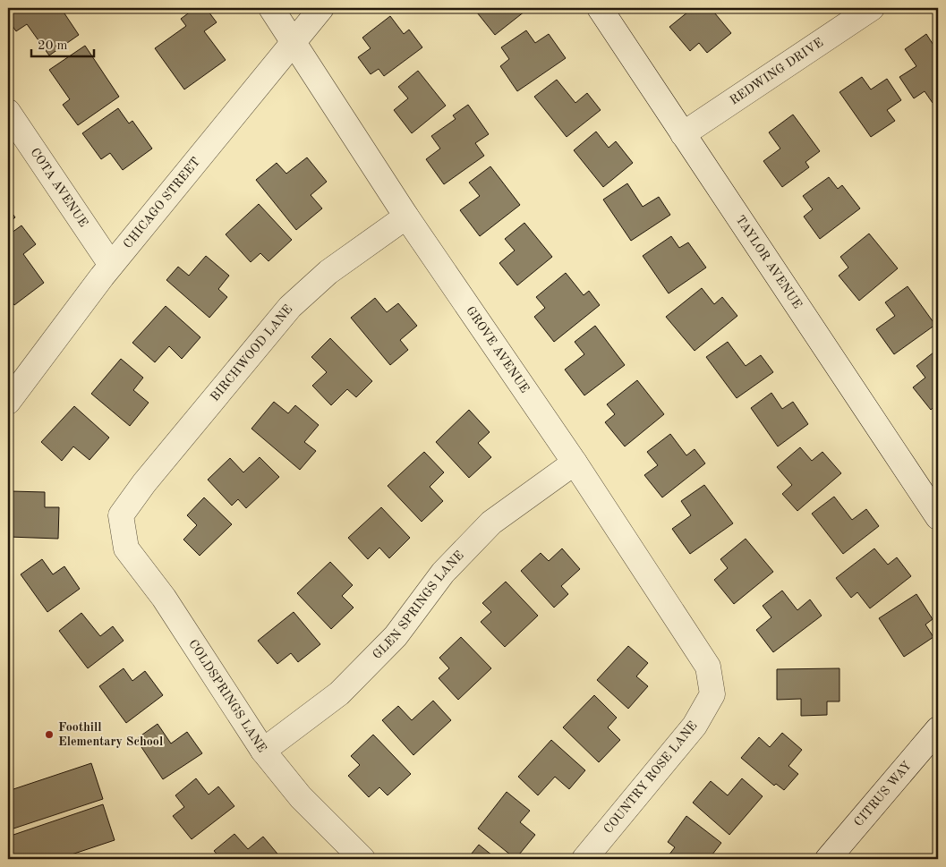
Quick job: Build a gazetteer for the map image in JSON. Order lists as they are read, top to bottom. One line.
{"streets":{"street":["REDWING DRIVE","COTA AVENUE","CHICAGO STREET","TAYLOR AVENUE","GROVE AVENUE","BIRCHWOOD LANE","GLEN SPRINGS LANE","COLDSPRINGS LANE","COUNTRY ROSE LANE","CITRUS WAY"]},"crossings":[["REDWING DRIVE","TAYLOR AVENUE"],["COTA AVENUE","CHICAGO STREET"],["CHICAGO STREET","GROVE AVENUE"],["GROVE AVENUE","BIRCHWOOD LANE"],["GROVE AVENUE","GLEN SPRINGS LANE"],["GROVE AVENUE","COUNTRY ROSE LANE"],["BIRCHWOOD LANE","COLDSPRINGS LANE"],["GLEN SPRINGS LANE","COLDSPRINGS LANE"]],"places":["Foothill Elementary School"],"scale_bar":"20 m"}
